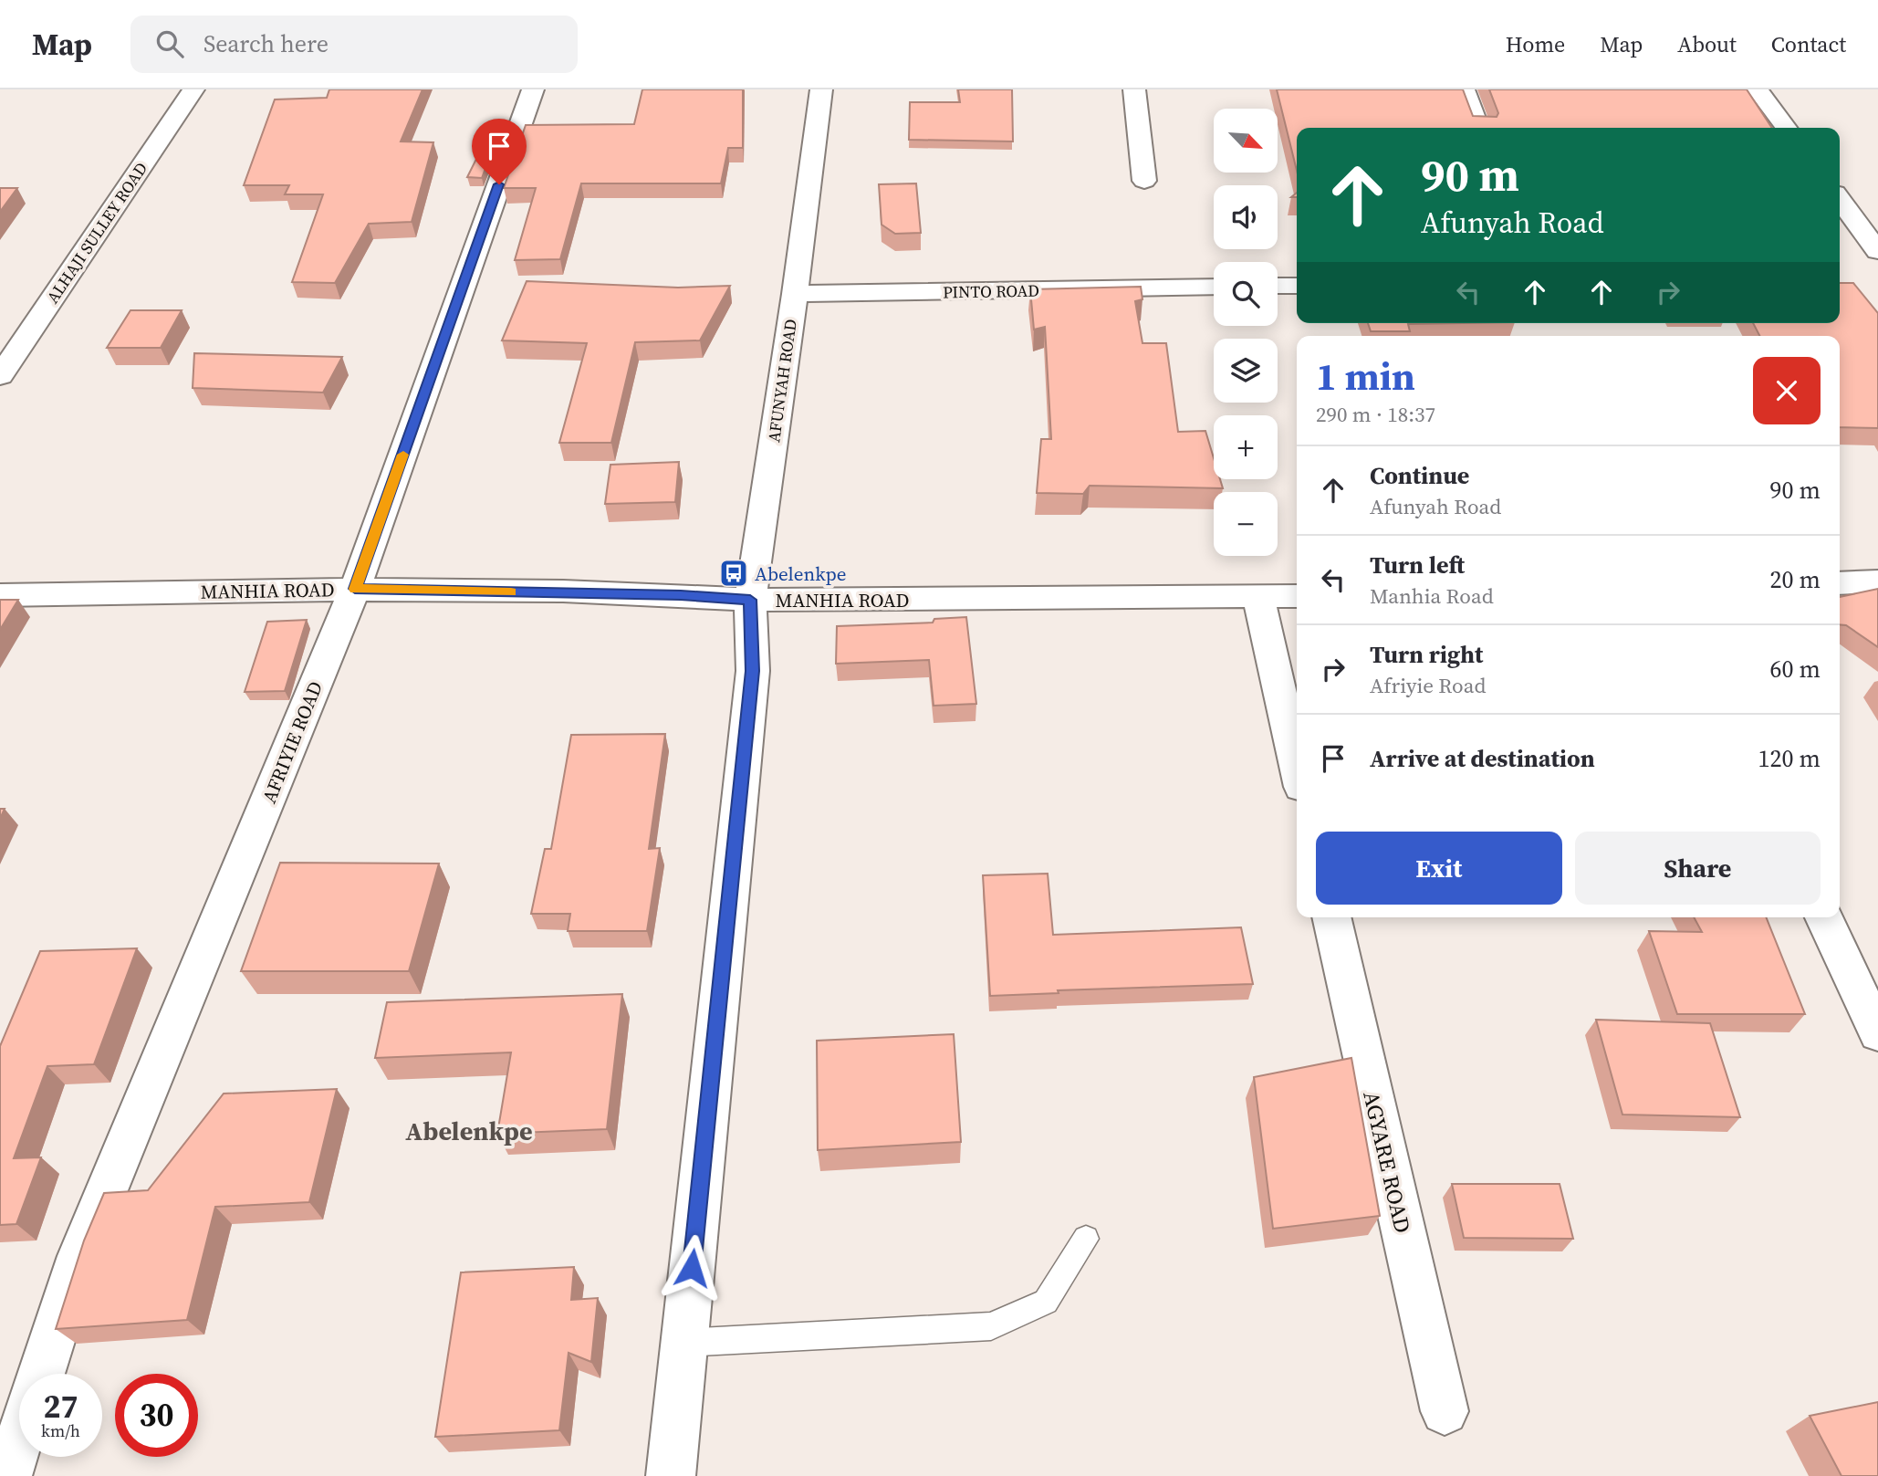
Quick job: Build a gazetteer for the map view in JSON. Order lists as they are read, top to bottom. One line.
{"streets":{"street":["ALHAJI SULLEY ROAD","PINTO ROAD","AFUNYAH ROAD","MANHIA ROAD","AFRIYIE ROAD","AGYARE ROAD"]},"crossings":[["PINTO ROAD","AFUNYAH ROAD"],["AFUNYAH ROAD","MANHIA ROAD"],["MANHIA ROAD","AFRIYIE ROAD"]],"districts":["Abelenkpe"],"places":{"bus stop":["Abelenkpe"]},"north":"bottom right","page":{"header":"Map","search":"Search here","nav":["Home","Map","About","Contact"],"map_buttons":["+","−"],"turn":["90 m","Afunyah Road"],"heading":["1 min","290 m · 18:37"],"list":[{"name":"Continue","note":"Afunyah Road","value":"90 m"},{"name":"Turn left","note":"Manhia Road","value":"20 m"},{"name":"Turn right","note":"Afriyie Road","value":"60 m"},{"name":"Arrive at destination","value":"120 m"}],"buttons":["Exit","Share"],"speed":"27 km/h","limit":"30"}}
